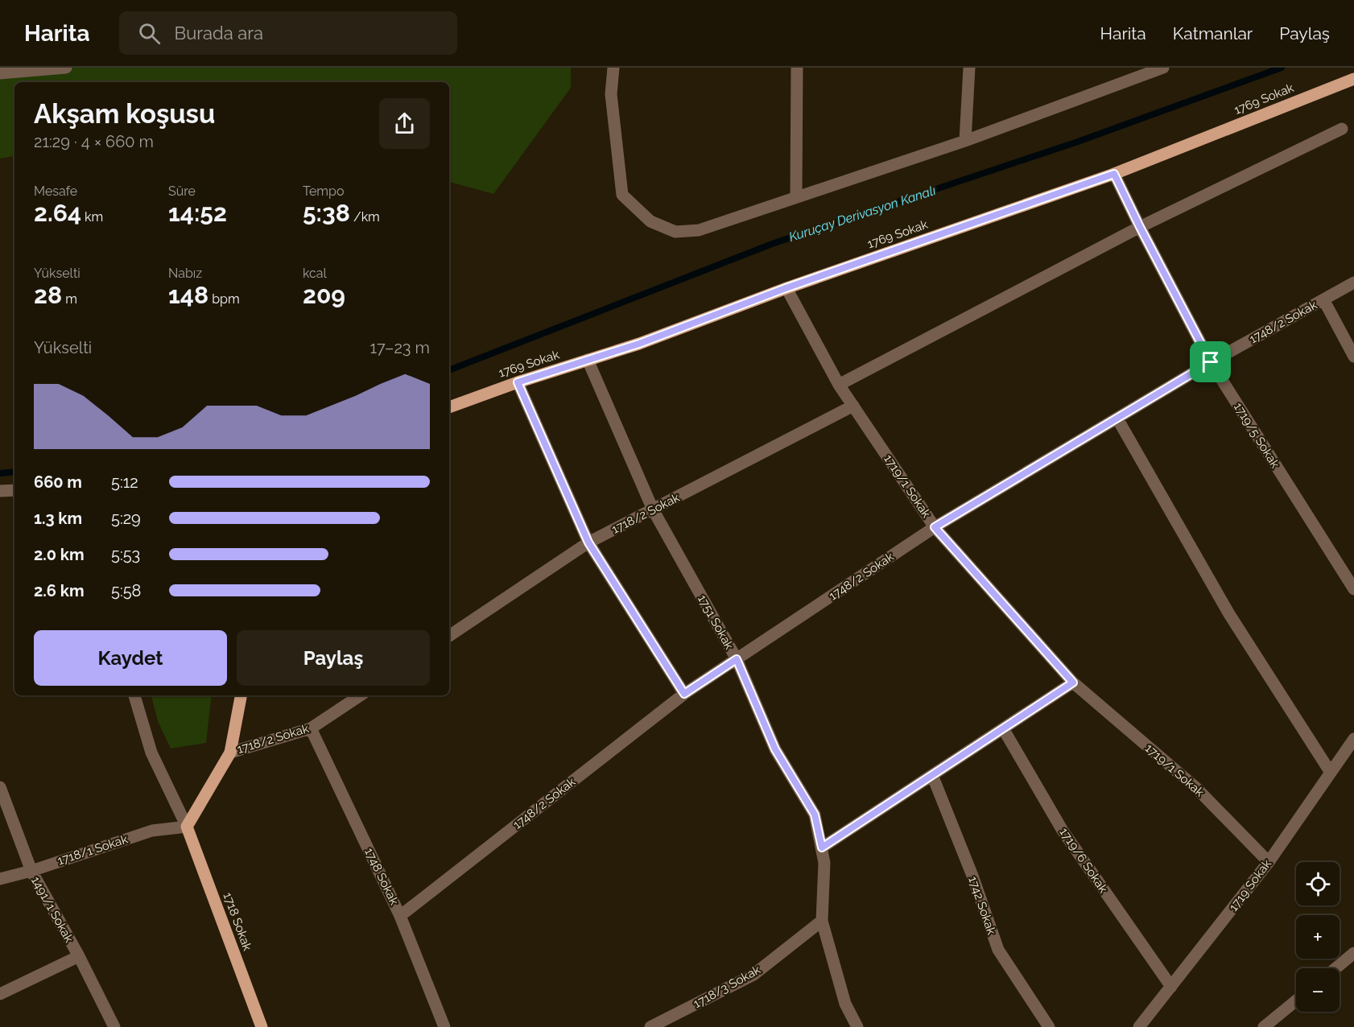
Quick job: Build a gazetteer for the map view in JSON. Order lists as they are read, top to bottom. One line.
{"streets":{"main road":["1769 Sokak","1718 Sokak"],"street":["1748/2 Sokak","1719/5 Sokak","1719/1 Sokak","1718/2 Sokak","1751 Sokak","1718/1 Sokak","1719/6 Sokak","1748 Sokak","1719 Sokak","1742 Sokak","1491/1 Sokak","1718/3 Sokak"]},"crossings":[["1769 Sokak","1719/5 Sokak"],["1769 Sokak","1719/1 Sokak"],["1769 Sokak","1751 Sokak"],["1748/2 Sokak","1719/5 Sokak"],["1748/2 Sokak","1719/1 Sokak"],["1748/2 Sokak","1751 Sokak"],["1748/2 Sokak","1748 Sokak"],["1719/1 Sokak","1718/2 Sokak"],["1719/1 Sokak","1719 Sokak"],["1718/2 Sokak","1751 Sokak"],["1718/2 Sokak","1748 Sokak"],["1751 Sokak","1718/3 Sokak"],["1718/1 Sokak","1491/1 Sokak"],["1718/1 Sokak","1718 Sokak"],["1719/6 Sokak","1719 Sokak"]],"water":["Kuruçay Derivasyon Kanalı"],"page":{"header":"Harita","search":"Burada ara","nav":["Harita","Katmanlar","Paylaş"],"heading":["Akşam koşusu","21:29 · 4 × 660 m"],"stats":[["Mesafe","2.64 km"],["Süre","14:52"],["Tempo","5:38 /km"],["Yükselti","28 m"],["Nabız","148 bpm"],["kcal","209"]],"chart":["Yükselti","17–23 m"],"list":[{"name":"660 m","note":"5:12"},{"name":"1.3 km","note":"5:29"},{"name":"2.0 km","note":"5:53"},{"name":"2.6 km","note":"5:58"}],"buttons":["Kaydet","Paylaş"],"map_buttons":["+","−"]}}
